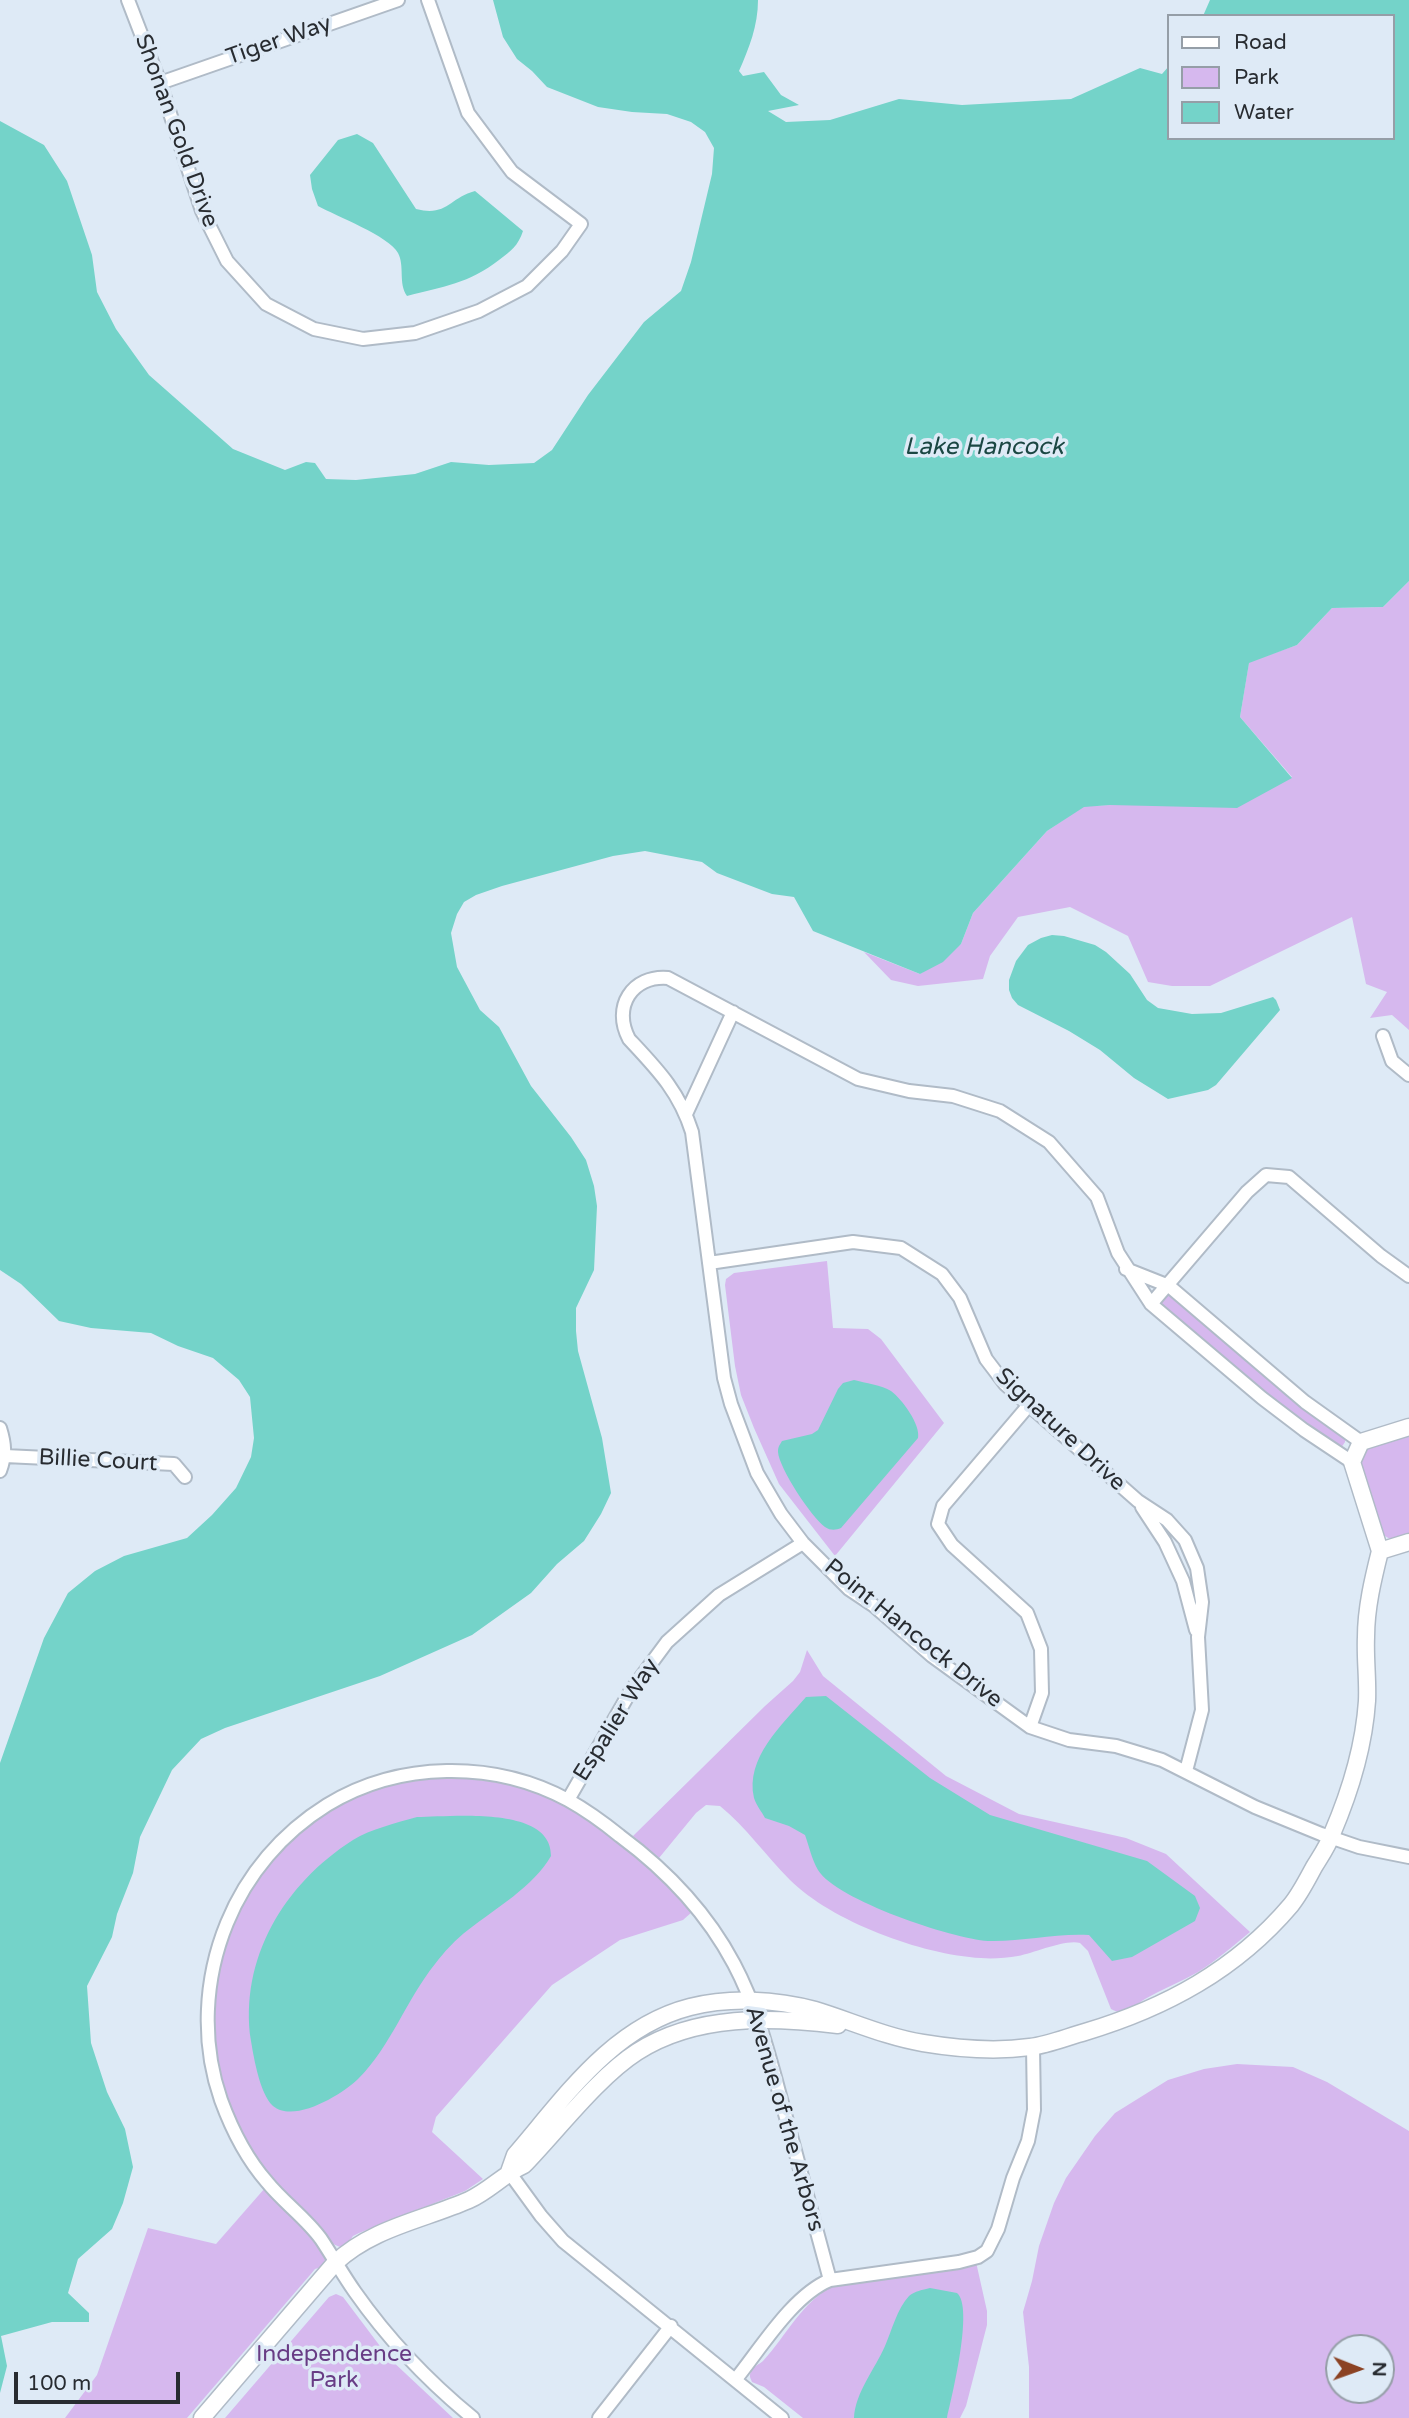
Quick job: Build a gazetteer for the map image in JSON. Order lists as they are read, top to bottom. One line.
{"streets":{"street":["Tiger Way","Shonan Gold Drive","Signature Drive","Billie Court","Point Hancock Drive","Espalier Way","Avenue of the Arbors"]},"crossings":[["Tiger Way","Shonan Gold Drive"],["Signature Drive","Point Hancock Drive"],["Point Hancock Drive","Espalier Way"],["Espalier Way","Avenue of the Arbors"]],"water":["Lake Hancock"],"parks":["Independence Park"],"legend":["Road","Park","Water"],"scale_bar":"100 m","north":"right"}
